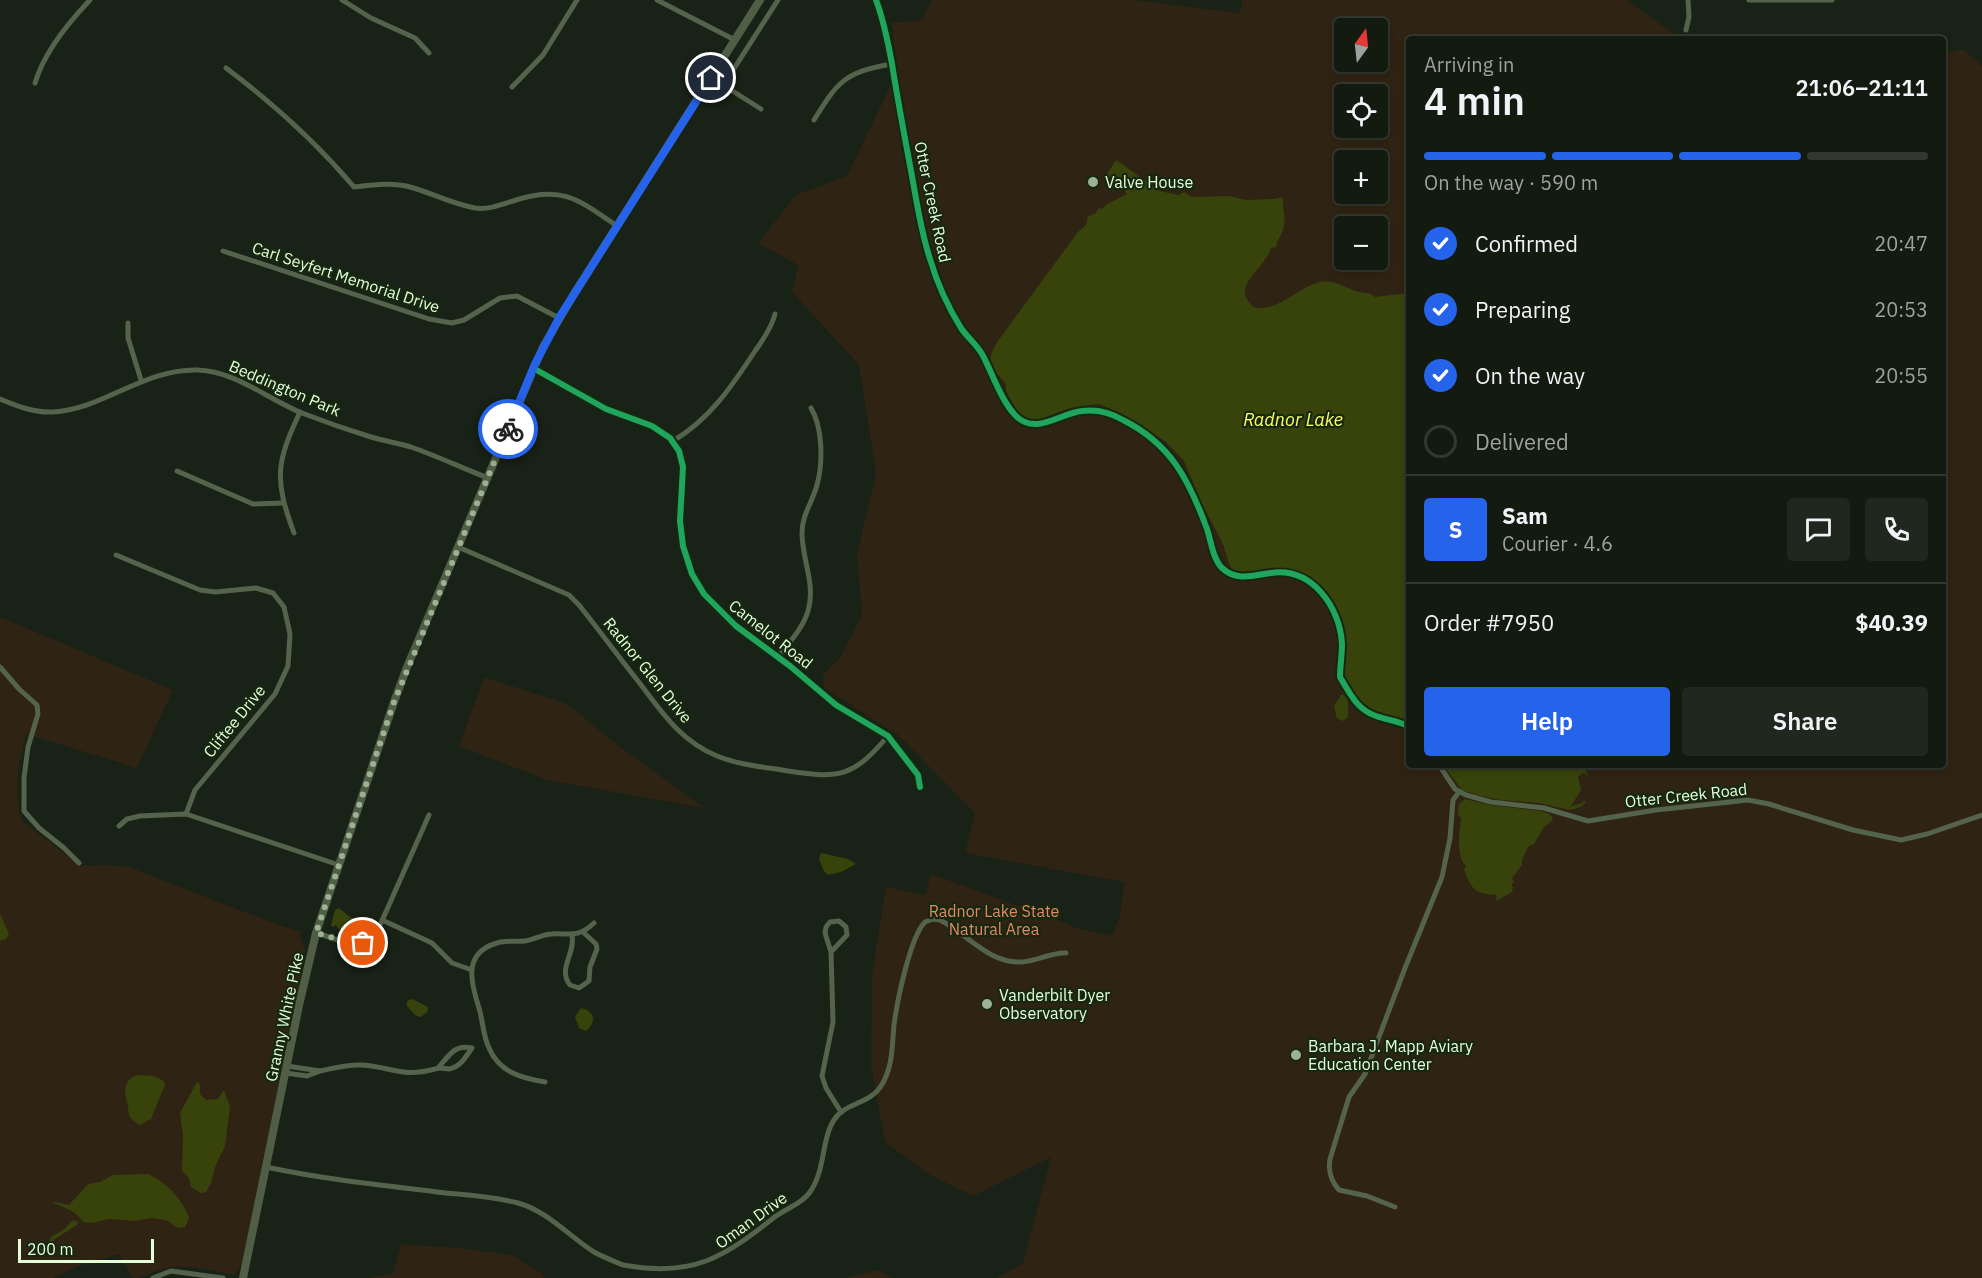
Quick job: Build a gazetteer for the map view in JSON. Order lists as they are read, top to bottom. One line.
{"streets":{"main road":["Granny White Pike"],"street":["Otter Creek Road","Carl Seyfert Memorial Drive","Beddington Park","Camelot Road","Radnor Glen Drive","Cliftee Drive","Oman Drive"]},"crossings":[["Carl Seyfert Memorial Drive","Granny White Pike"],["Beddington Park","Granny White Pike"],["Camelot Road","Radnor Glen Drive"],["Radnor Glen Drive","Granny White Pike"],["Granny White Pike","Oman Drive"]],"water":["Radnor Lake"],"parks":["Radnor Lake State Natural Area"],"places":["Valve House","Vanderbilt Dyer Observatory","Barbara J. Mapp Aviary Education Center"],"scale_bar":"200 m","north":"top","page":{"map_buttons":["+","−"],"heading":["4 min","Arriving in","21:06–21:11"],"panel":["Sam","Courier · 4.6","Order #7950","$40.39"],"bar":"On the way · 590 m","list":[["Confirmed","20:47"],["Preparing","20:53"],["On the way","20:55"],"Delivered"],"round":"S","buttons":["Help","Share"],"scale":"200 m"}}
